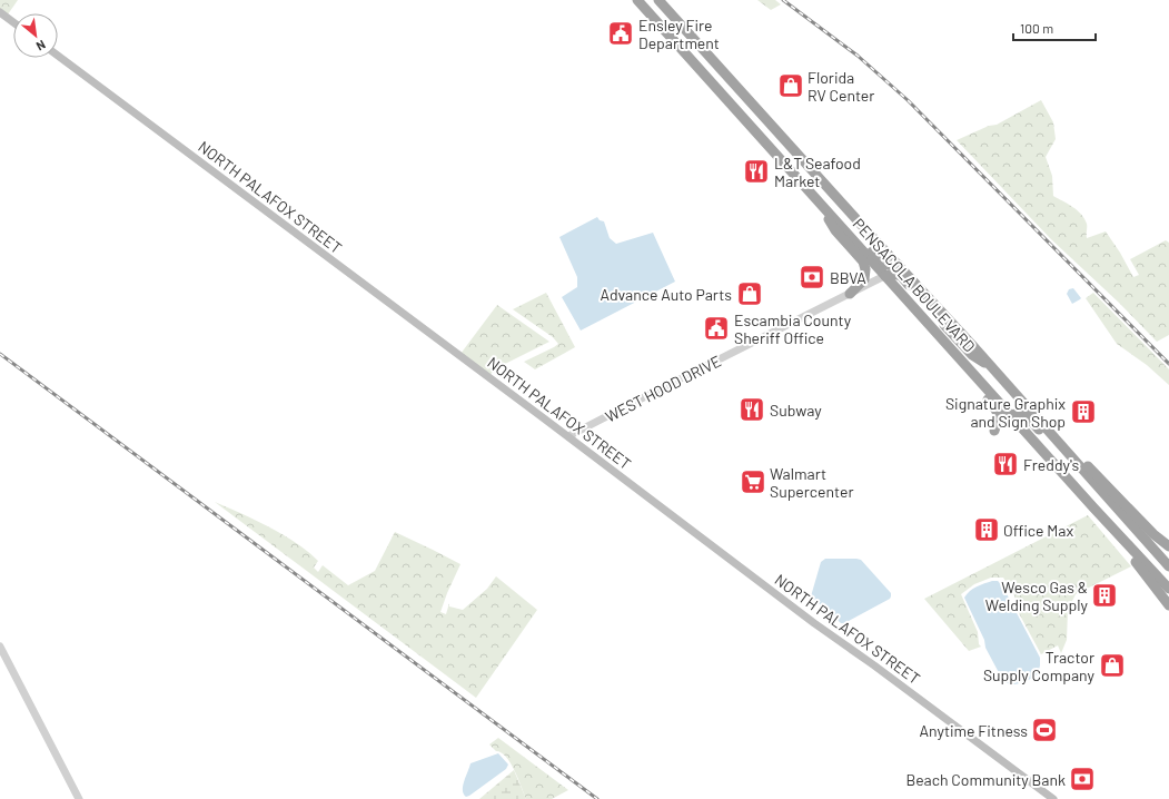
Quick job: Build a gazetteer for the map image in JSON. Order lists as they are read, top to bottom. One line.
{"streets":{"highway":["PENSACOLA BOULEVARD"],"main road":["NORTH PALAFOX STREET"],"street":["WEST HOOD DRIVE"]},"crossings":[["NORTH PALAFOX STREET","WEST HOOD DRIVE"],["PENSACOLA BOULEVARD","WEST HOOD DRIVE"]],"places":{"public building":["Ensley Fire Department","Escambia County Sheriff Office"],"shop":["Florida RV Center","Advance Auto Parts","Tractor Supply Company"],"restaurant":["L&T Seafood Market","Subway","Freddy's"],"bank":["BBVA","Beach Community Bank"],"building":["Signature Graphix and Sign Shop","Office Max","Wesco Gas & Welding Supply"],"supermarket":["Walmart Supercenter"],"sports":["Anytime Fitness"]},"scale_bar":"100 m","north":"bottom right"}
